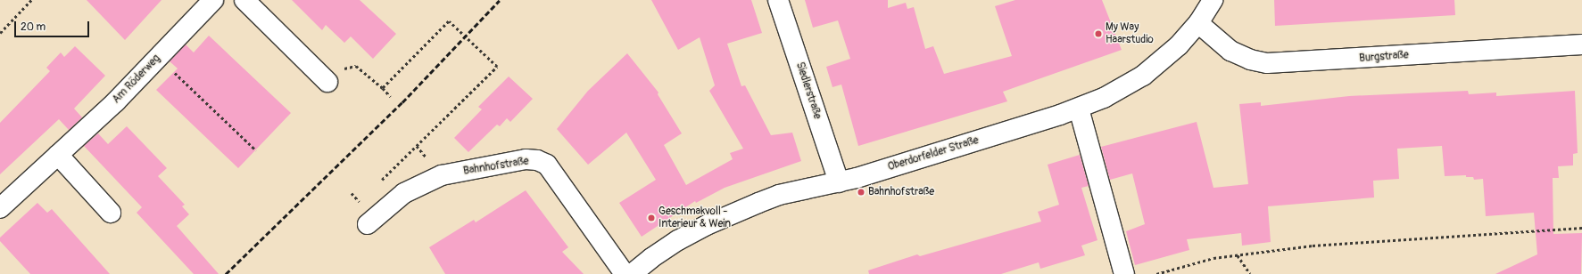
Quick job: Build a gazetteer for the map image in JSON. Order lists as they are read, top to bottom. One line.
{"streets":{"street":["Burgstraße","Am Röderweg","Siedlerstraße","Oberdorfelder Straße","Bahnhofstraße"]},"crossings":[["Burgstraße","Oberdorfelder Straße"],["Siedlerstraße","Oberdorfelder Straße"]],"places":["My Way Haarstudio","Bahnhofstraße","Geschmakvoll - Interieur & Wein"],"scale_bar":"20 m"}
